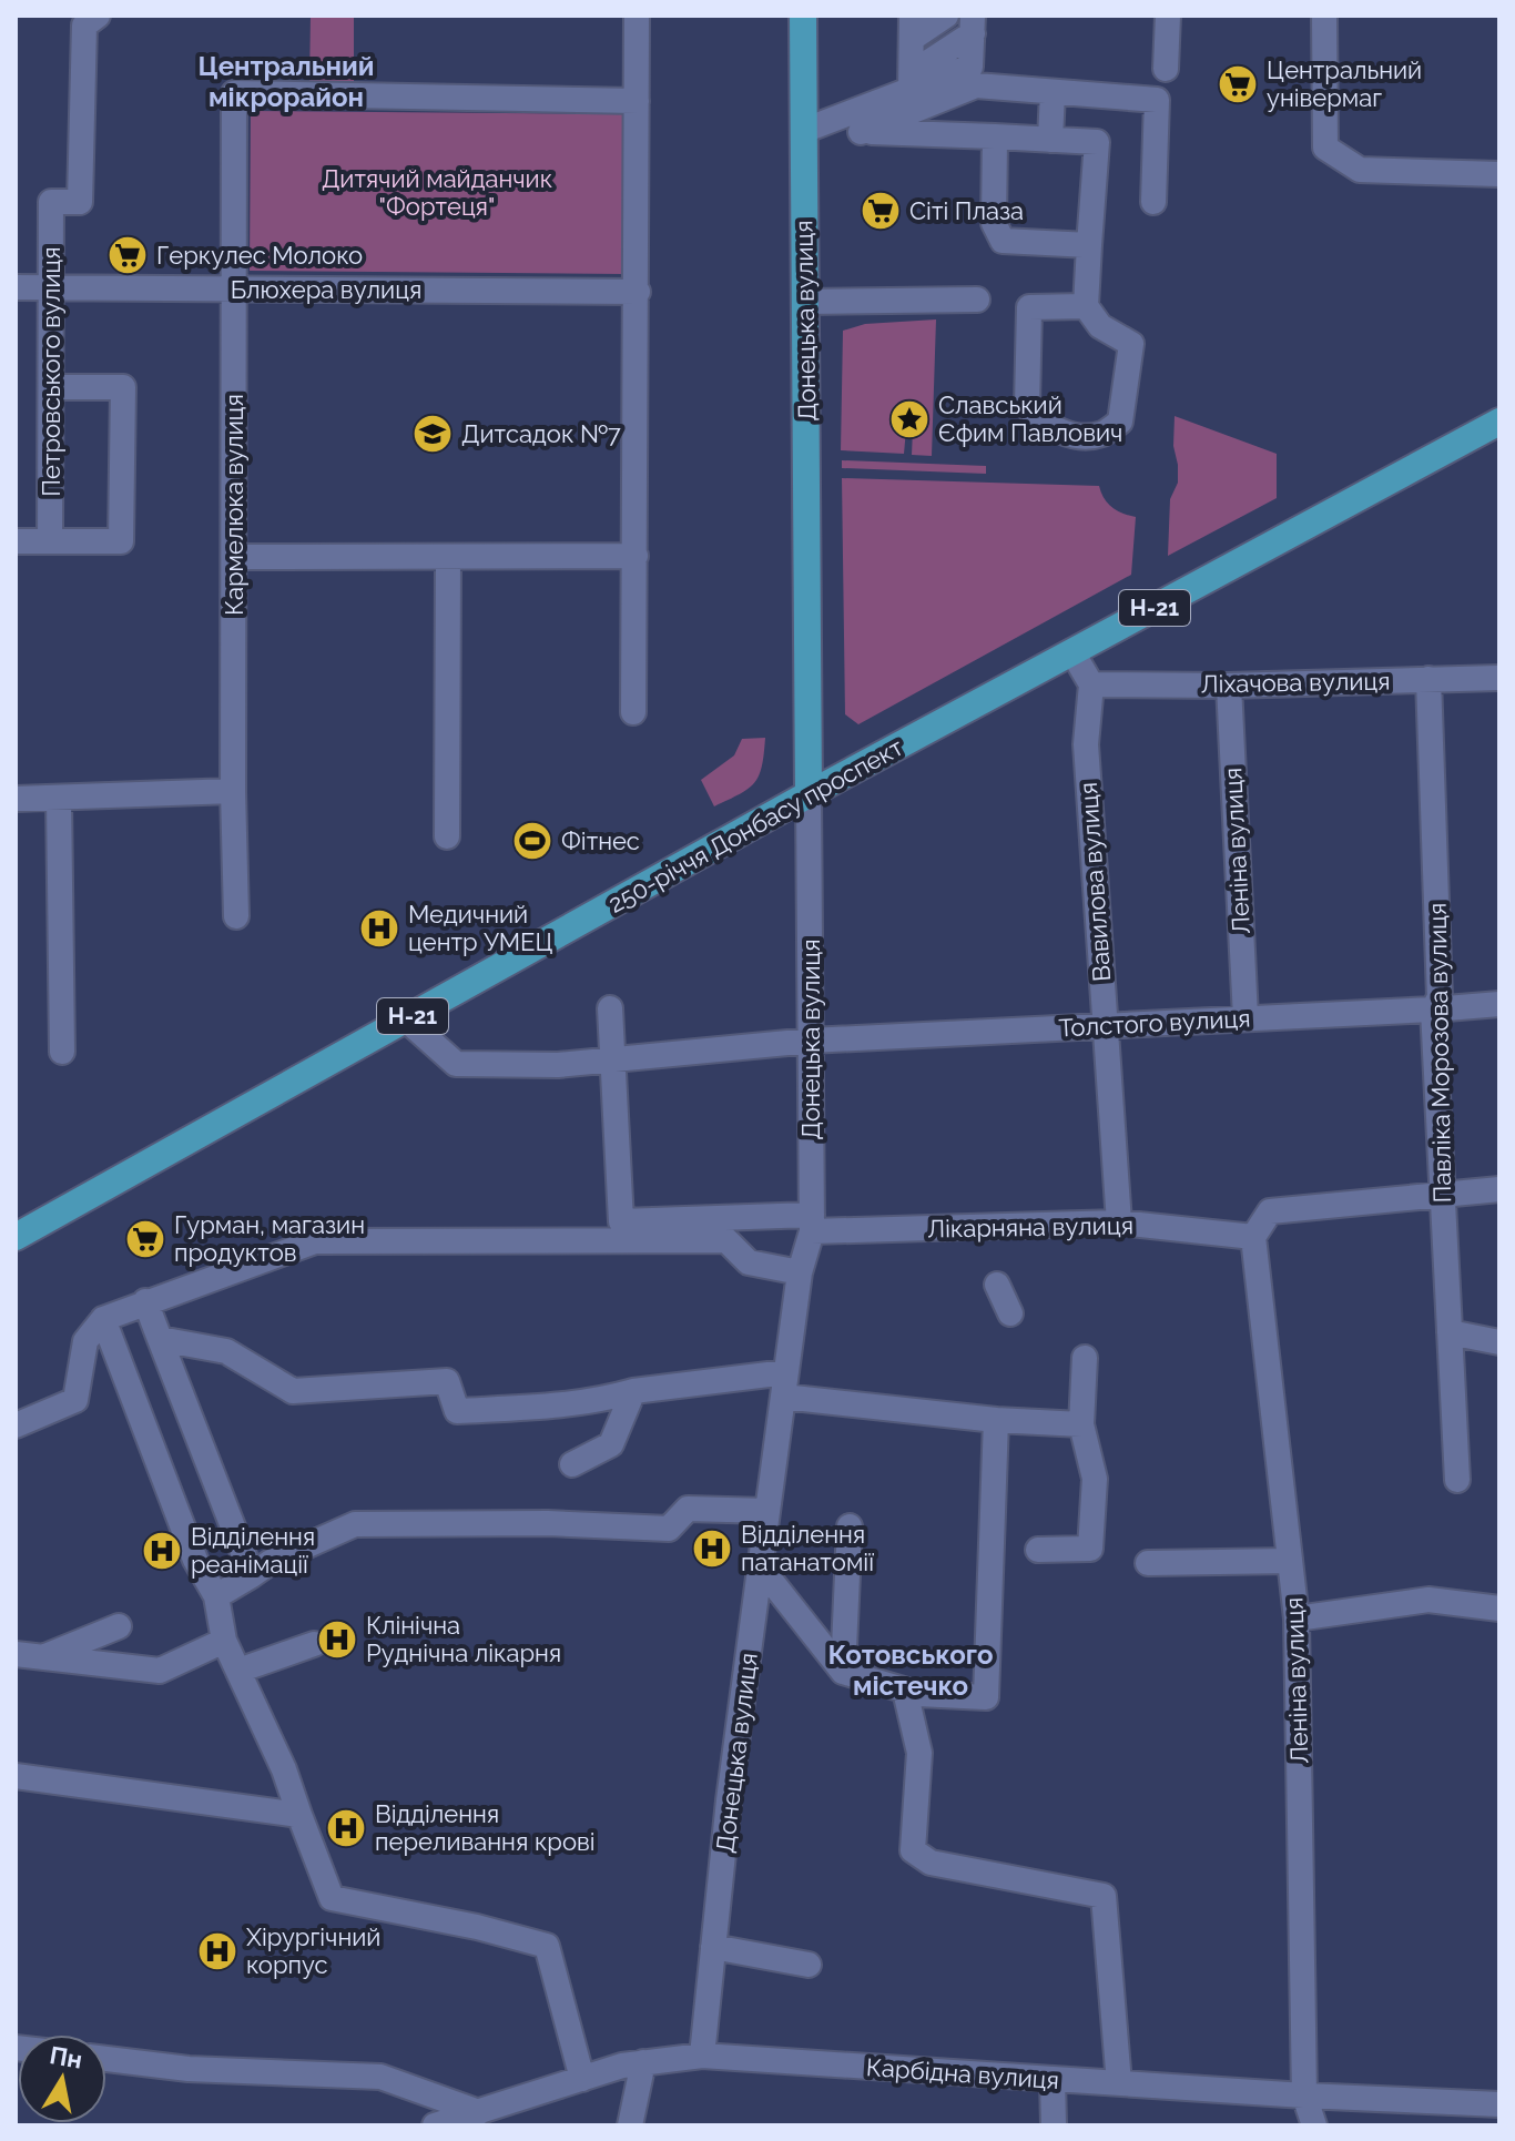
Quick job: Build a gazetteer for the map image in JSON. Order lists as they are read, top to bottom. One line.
{"streets":{"main road":["Донецька вулиця","Н-21","250-річчя Донбасу проспект"],"street":["Блюхера вулиця","Петровського вулиця","Кармелюка вулиця","Ліхачова вулиця","Леніна вулиця","Вавилова вулиця","Толстого вулиця","Павліка Морозова вулиця","Лікарняна вулиця","Карбідна вулиця"]},"crossings":[["Блюхера вулиця","Петровського вулиця"],["Блюхера вулиця","Кармелюка вулиця"],["Донецька вулиця","250-річчя Донбасу проспект"],["Донецька вулиця","Толстого вулиця"],["Донецька вулиця","Лікарняна вулиця"],["Донецька вулиця","Карбідна вулиця"],["Ліхачова вулиця","Леніна вулиця"],["Ліхачова вулиця","Вавилова вулиця"],["Ліхачова вулиця","Павліка Морозова вулиця"],["250-річчя Донбасу проспект","Толстого вулиця"],["Леніна вулиця","Толстого вулиця"],["Леніна вулиця","Лікарняна вулиця"],["Леніна вулиця","Карбідна вулиця"],["Вавилова вулиця","Толстого вулиця"],["Вавилова вулиця","Лікарняна вулиця"],["Толстого вулиця","Павліка Морозова вулиця"],["Толстого вулиця","Лікарняна вулиця"]],"districts":["Центральний мікрорайон","Котовського містечко"],"parks":["Дитячий майданчик \"Фортеця\""],"places":{"supermarket":["Центральний універмаг","Сіті Плаза","Геркулес Молоко","Гурман, магазин продуктов"],"place":["Славський Єфим Павлович"],"school or university":["Дитсадок №7"],"sports":["Фітнес"],"hospital":["Медичний центр УМЕЦ","Відділення патанатомії","Відділення реанімації","Клінічна Руднічна лікарня","Відділення переливання крові","Хірургічний корпус"]},"north":"top"}
